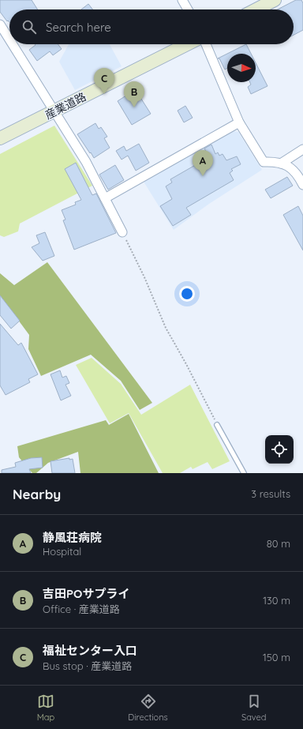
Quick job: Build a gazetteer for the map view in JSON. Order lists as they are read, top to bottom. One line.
{"streets":{"street":["産業道路"]},"north":"right","page":{"search":"Search here","pins":["C","B","A"],"heading":["Nearby","3 results"],"list":[{"mark":"A","name":"静風荘病院","note":"Hospital","value":"80 m"},{"mark":"B","name":"吉田POサプライ","note":"Office · 産業道路","value":"130 m"},{"mark":"C","name":"福祉センター入口","note":"Bus stop · 産業道路","value":"150 m"}],"nav":["Map","Directions","Saved"]}}
